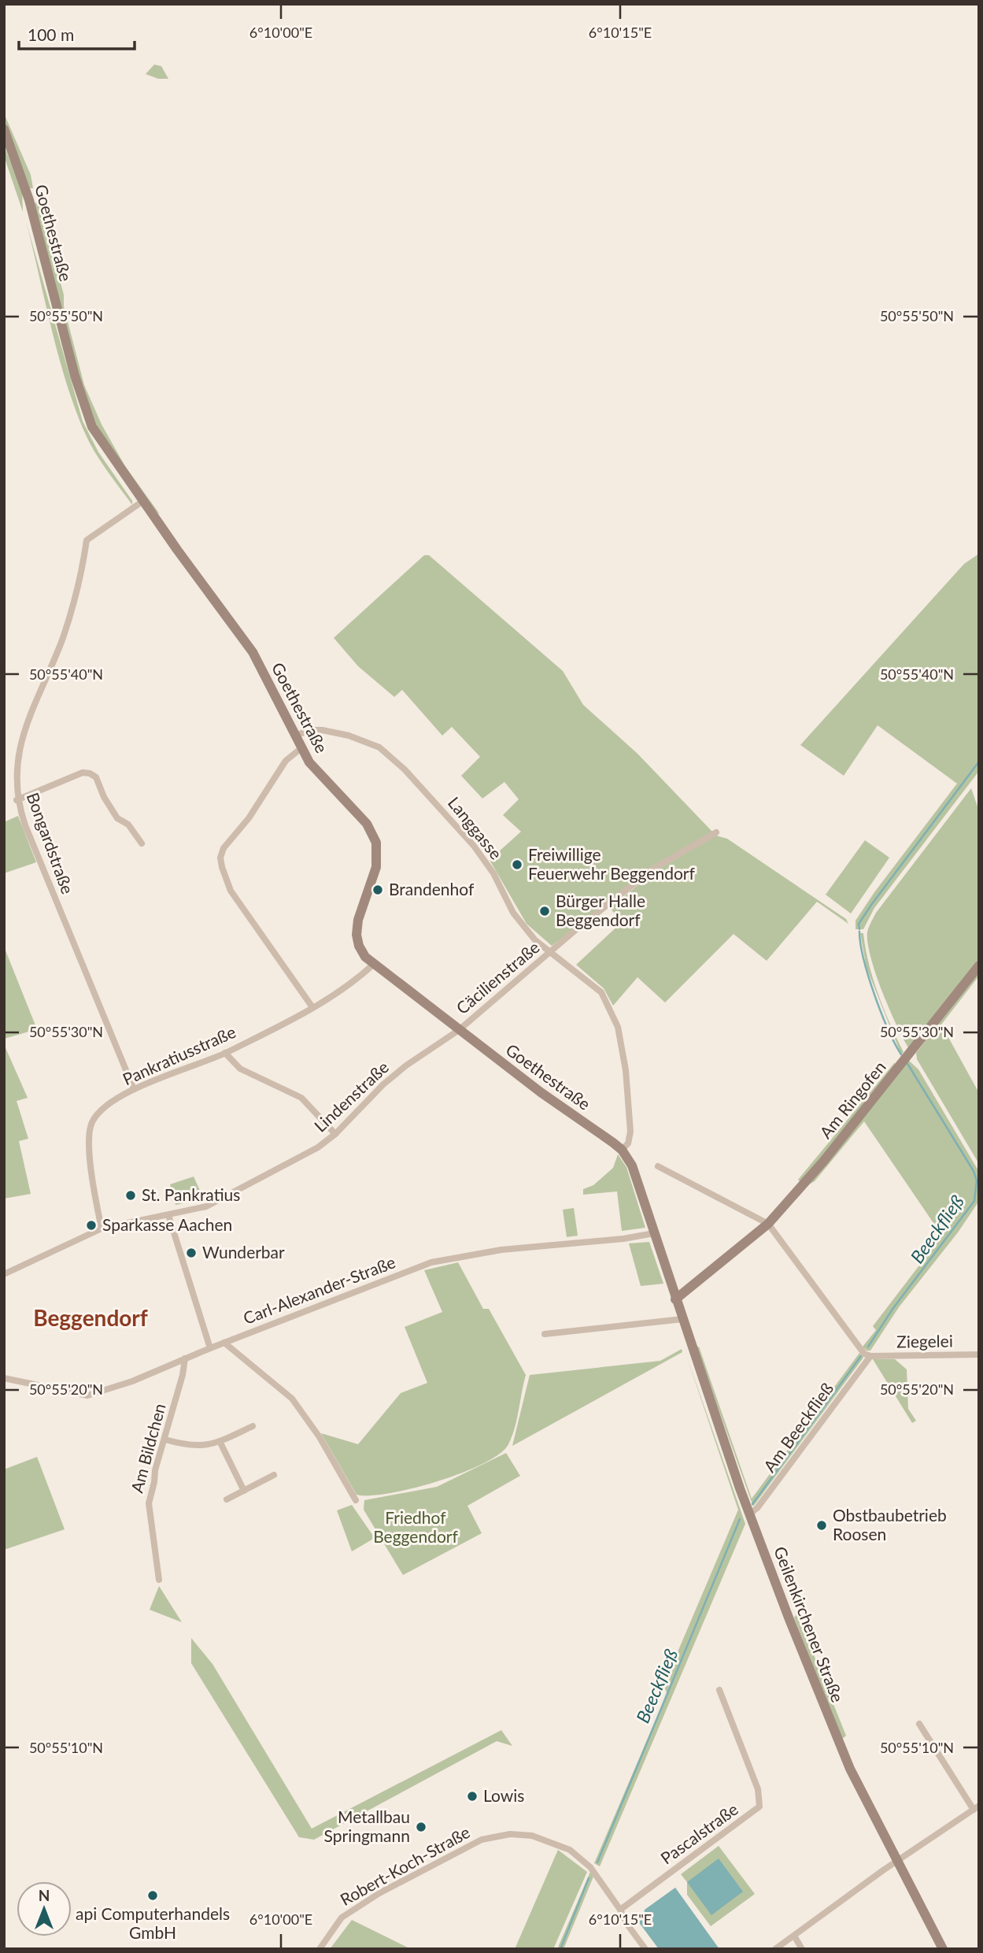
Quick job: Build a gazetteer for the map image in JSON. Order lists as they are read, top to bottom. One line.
{"streets":{"street":["Goethestraße","Langgasse","Bongardstraße","Cäcilienstraße","Pankratiusstraße","Lindenstraße","Am Ringofen","Carl-Alexander-Straße","Ziegelei","Am Beeckfließ","Am Bildchen","Geilenkirchener Straße","Pascalstraße","Robert-Koch-Straße"]},"crossings":[["Goethestraße","Langgasse"],["Goethestraße","Bongardstraße"],["Goethestraße","Cäcilienstraße"],["Goethestraße","Pankratiusstraße"],["Goethestraße","Lindenstraße"],["Goethestraße","Am Ringofen"],["Goethestraße","Carl-Alexander-Straße"],["Goethestraße","Geilenkirchener Straße"],["Langgasse","Cäcilienstraße"],["Bongardstraße","Pankratiusstraße"],["Cäcilienstraße","Lindenstraße"],["Pankratiusstraße","Lindenstraße"],["Am Ringofen","Geilenkirchener Straße"],["Carl-Alexander-Straße","Am Bildchen"],["Ziegelei","Am Beeckfließ"],["Am Beeckfließ","Geilenkirchener Straße"],["Pascalstraße","Robert-Koch-Straße"]],"districts":["Beggendorf"],"water":["Beeckfließ"],"parks":["Friedhof Beggendorf"],"places":["Freiwillige Feuerwehr Beggendorf","Brandenhof","Bürger Halle Beggendorf","St. Pankratius","Sparkasse Aachen","Wunderbar","Obstbaubetrieb Roosen","Lowis","Metallbau Springmann","api Computerhandels GmbH"],"scale_bar":"100 m","north":"top","coordinates":["6°10'00\"E","6°10'15\"E","50°55'50\"N","50°55'40\"N","50°55'30\"N","50°55'20\"N","50°55'10\"N"]}
